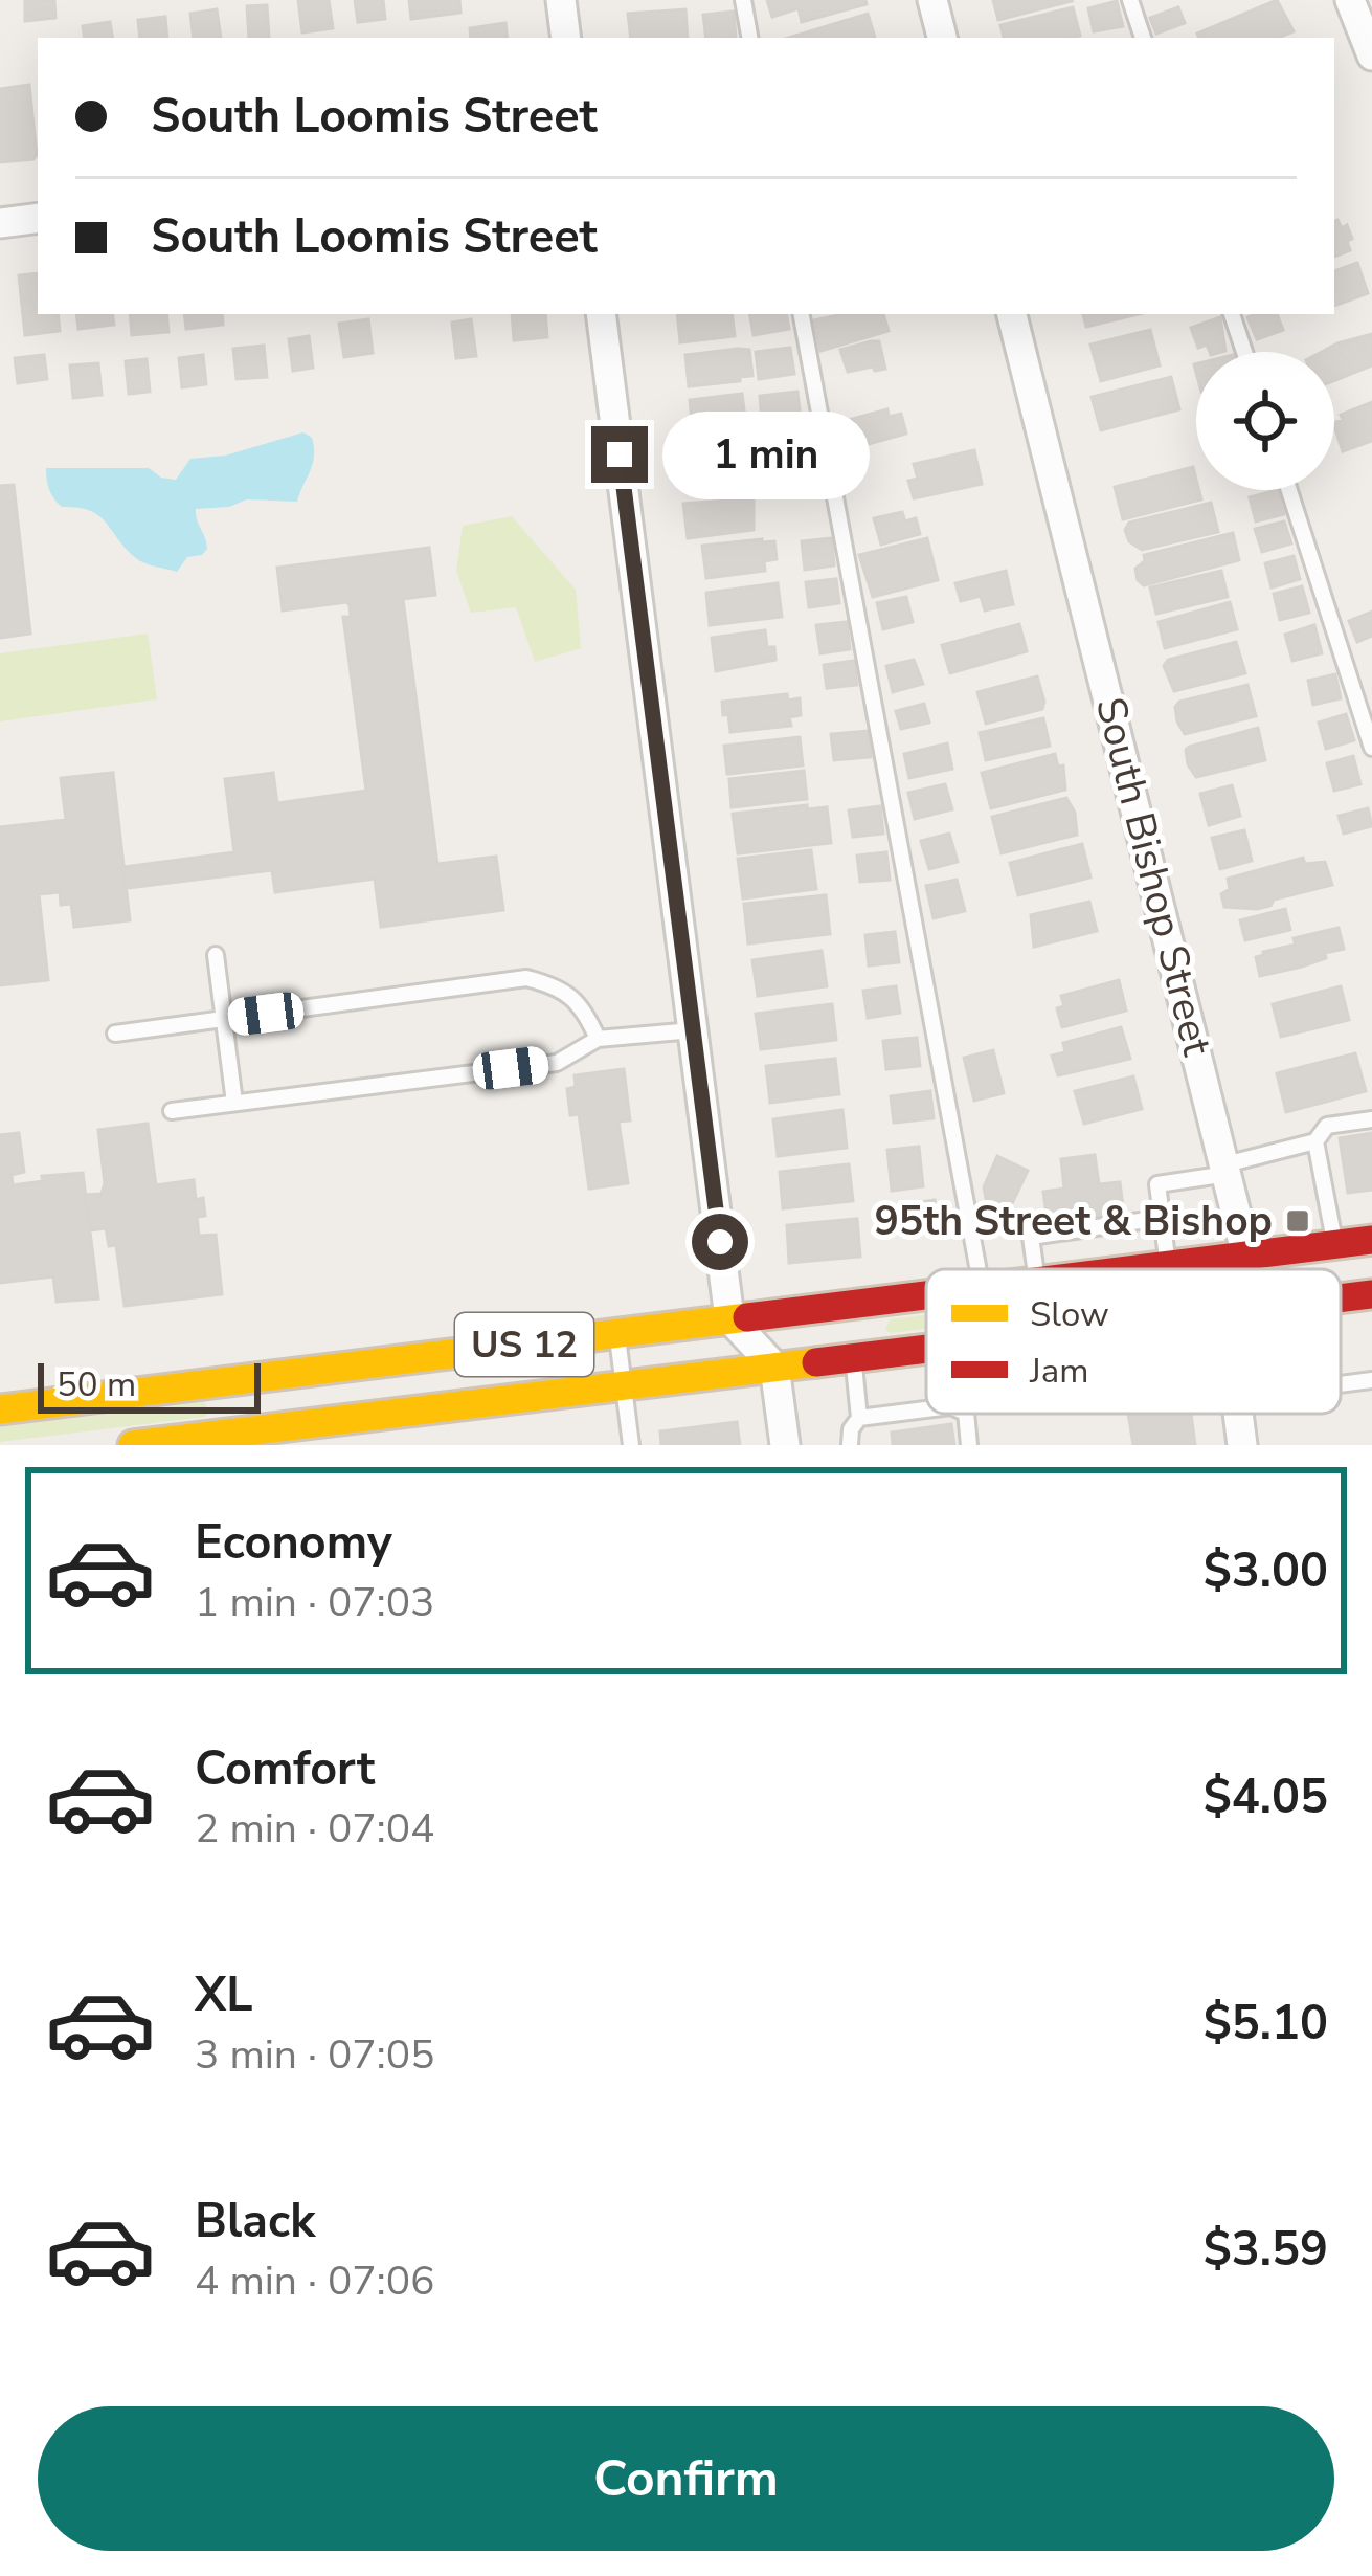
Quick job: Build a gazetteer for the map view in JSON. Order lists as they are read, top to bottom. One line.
{"streets":{"main road":["US 12"],"street":["South Bishop Street"]},"crossings":[["South Bishop Street","US 12"]],"places":{"transit":["95th Street & Bishop"]},"legend":["Slow","Jam"],"scale_bar":"50 m","page":{"banner":["South Loomis Street","South Loomis Street"],"bubble":"1 min","scale":"50 m","list":[{"name":"Economy","note":"1 min · 07:03","value":"$3.00"},{"name":"Comfort","note":"2 min · 07:04","value":"$4.05"},{"name":"XL","note":"3 min · 07:05","value":"$5.10"},{"name":"Black","note":"4 min · 07:06","value":"$3.59"}],"buttons":"Confirm"}}
